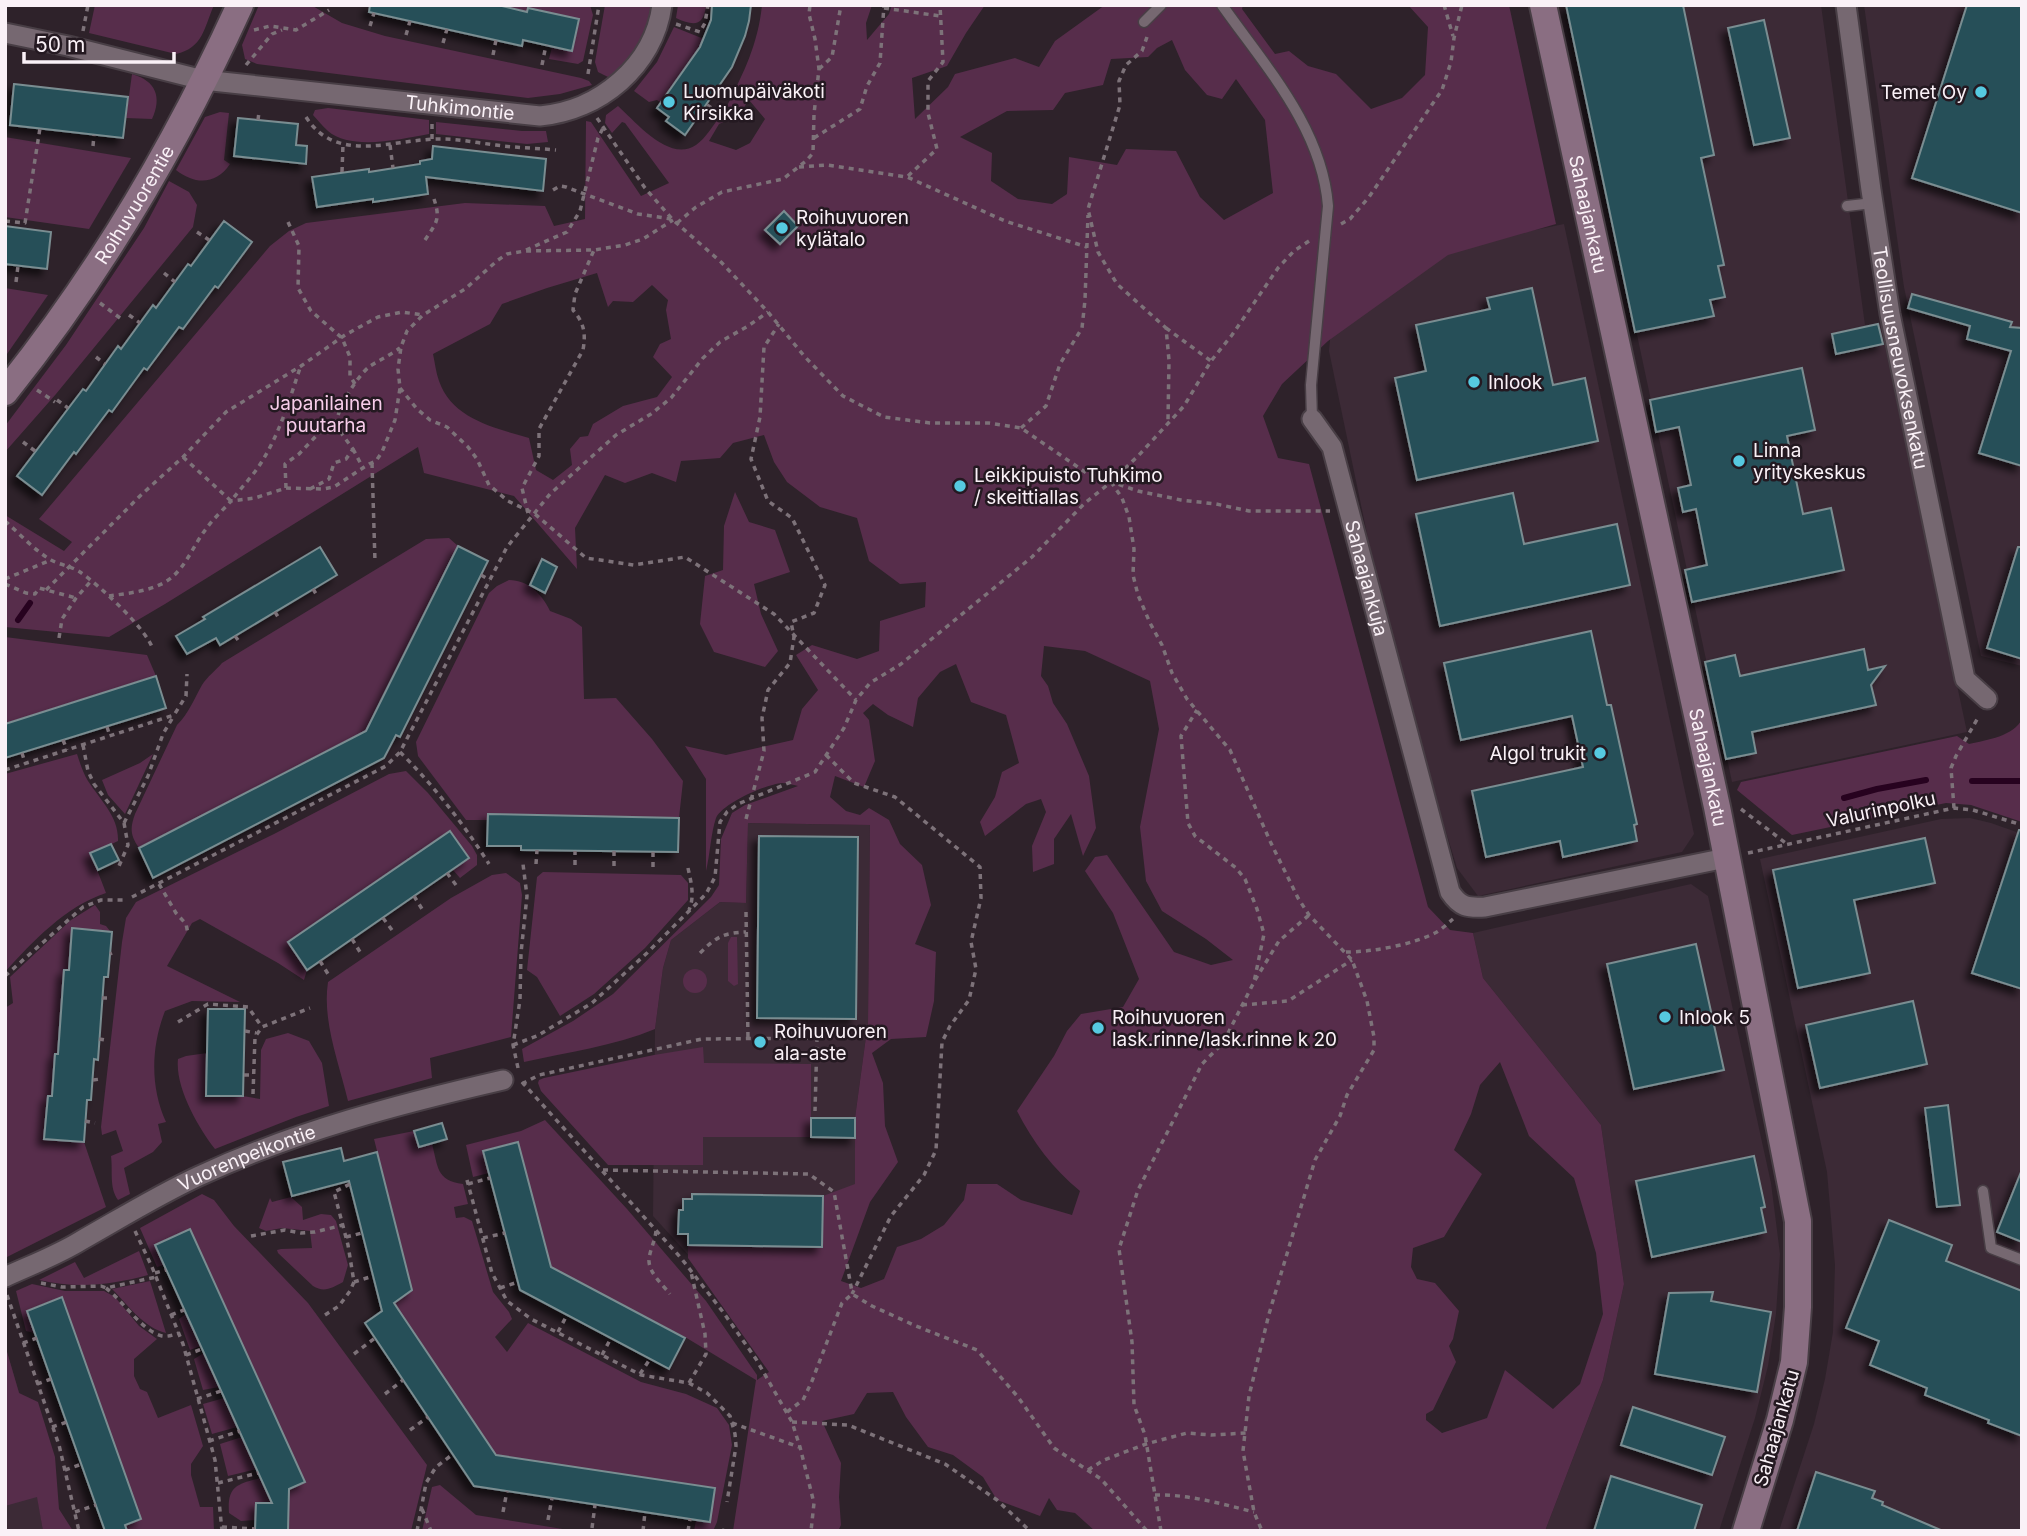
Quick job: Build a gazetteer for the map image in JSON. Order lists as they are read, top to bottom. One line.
{"streets":{"main road":["Roihuvuorentie","Sahaajankatu"],"street":["Tuhkimontie","Teollisuusneuvoksenkatu","Sahaajankuja","Vuorenpeikontie"],"path":["Valurinpolku"]},"crossings":[["Tuhkimontie","Roihuvuorentie"],["Sahaajankatu","Sahaajankuja"],["Sahaajankatu","Valurinpolku"],["Sahaajankuja","Valurinpolku"]],"parks":["Japanilainen puutarha"],"places":["Temet Oy","Luomupäiväkoti Kirsikka","Roihuvuoren kylätalo","Inlook","Linna yrityskeskus","Leikkipuisto Tuhkimo / skeittiallas","Algol trukit","Inlook 5","Roihuvuoren lask.rinne/lask.rinne k 20","Roihuvuoren ala-aste"],"scale_bar":"50 m"}
